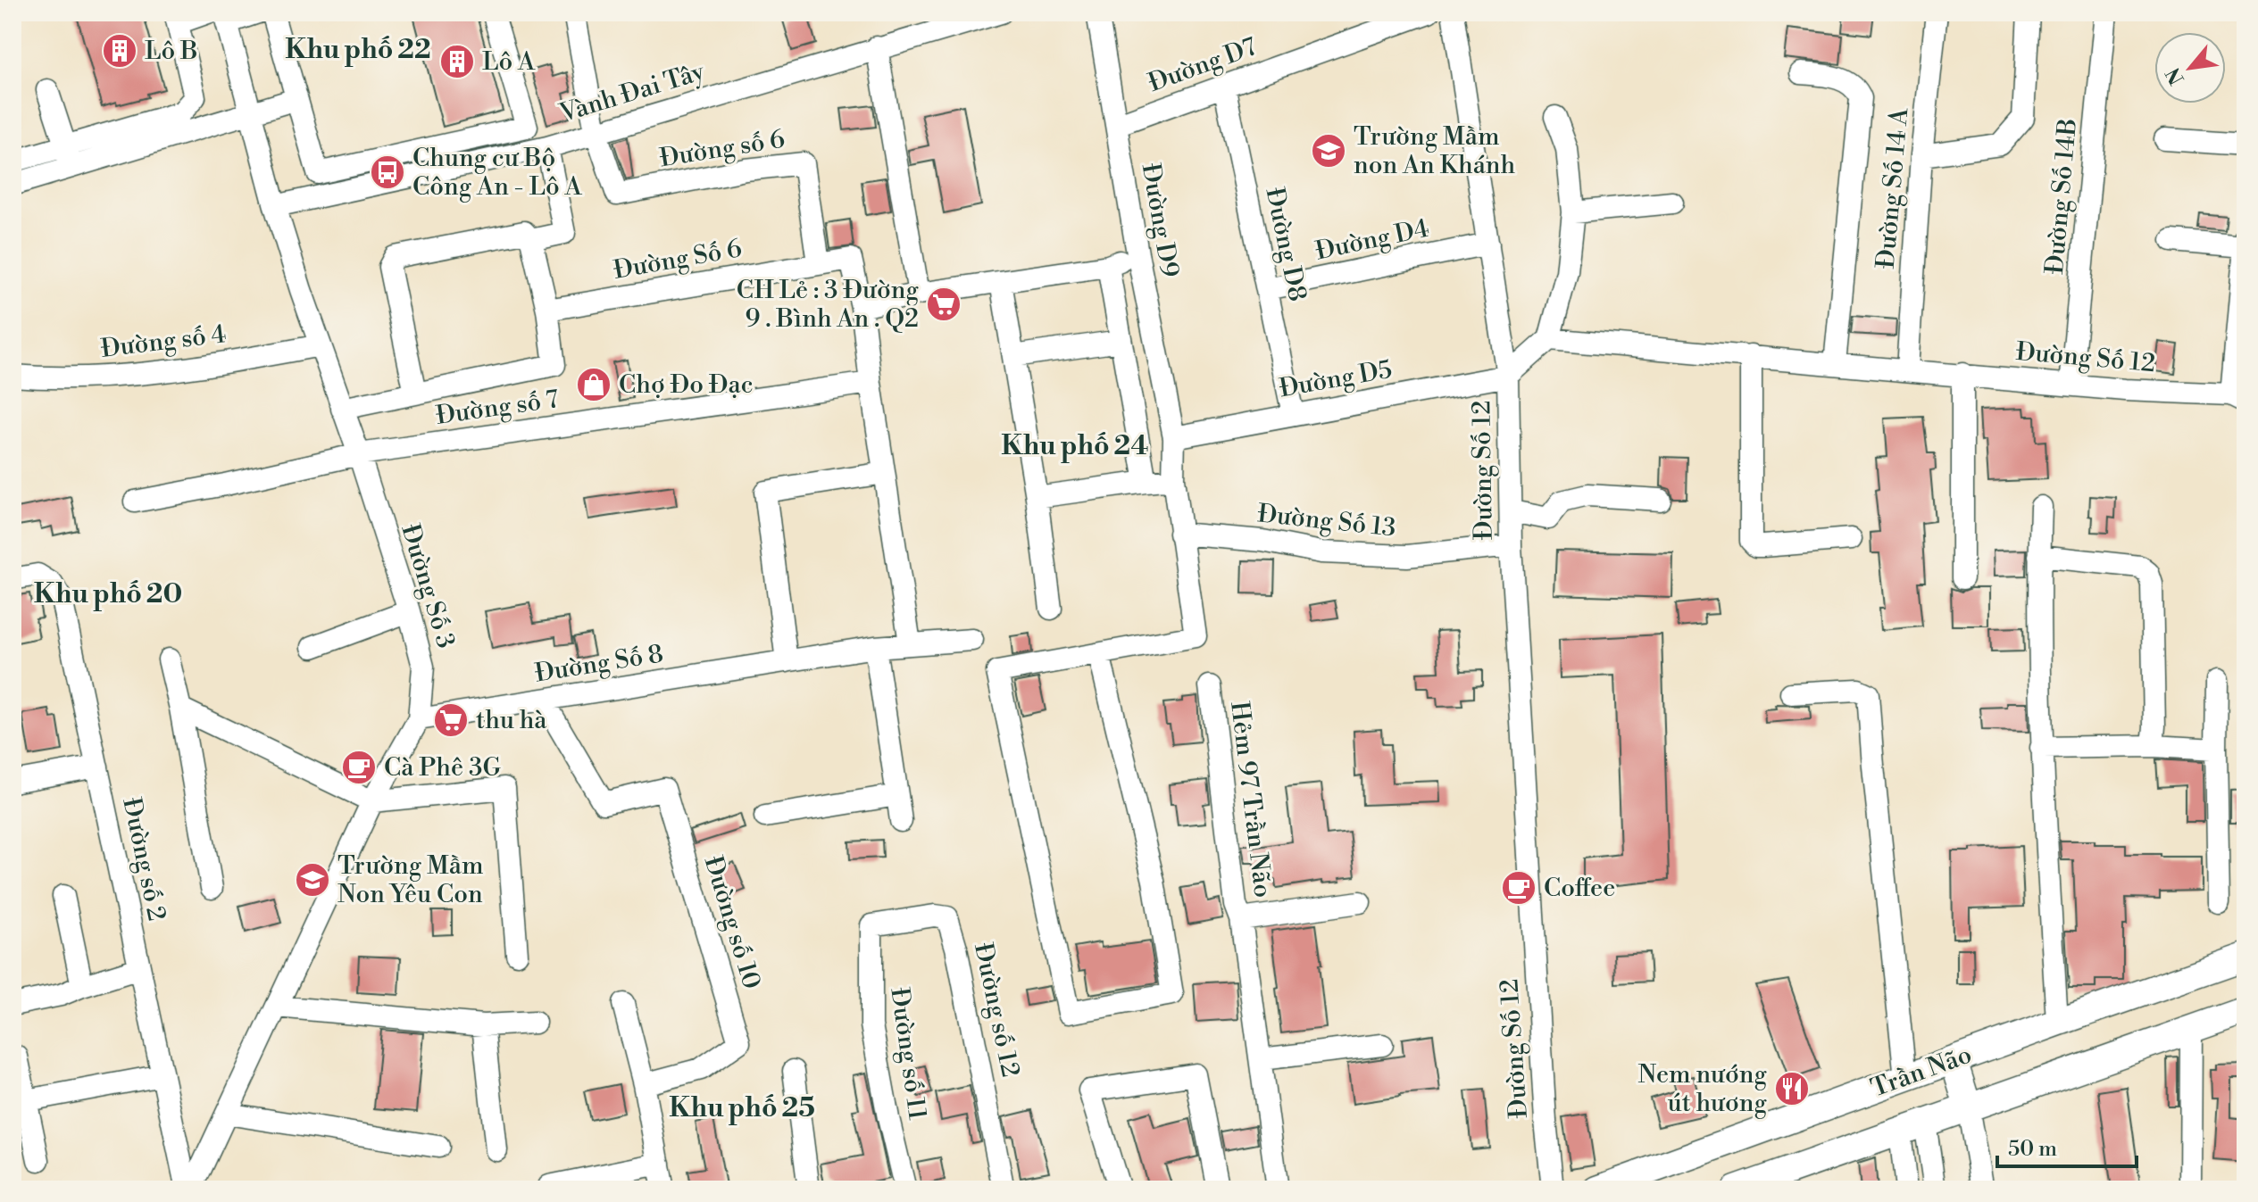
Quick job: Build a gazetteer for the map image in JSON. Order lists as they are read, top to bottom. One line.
{"streets":{"main road":["Trần Não"],"street":["Đường D7","Vành Đai Tây","Đường số 6","Đường Số 14 A","Đường Số 14B","Đường D9","Đường D4","Đường D8","Đường Số 6","Đường số 4","Đường Số 12","Đường D5","Đường số 7","Đường Số 13","Đường Số 3","Đường Số 8","Hẻm 97 Trần Não","Đường số 2","Đường số 10","Đường số 12","Đường số 11"]},"crossings":[["Đường D7","Đường D9"],["Đường D7","Đường D8"],["Vành Đai Tây","Đường số 6"],["Vành Đai Tây","Đường Số 3"],["Đường số 6","Đường Số 6"],["Đường Số 14 A","Đường Số 12"],["Đường Số 14B","Đường Số 12"],["Đường D9","Đường D5"],["Đường D9","Đường Số 13"],["Đường D4","Đường D8"],["Đường D8","Đường D5"],["Đường số 4","Đường Số 3"],["Đường Số 12","Đường D5"],["Đường Số 12","Đường Số 13"],["Đường số 7","Đường Số 3"],["Đường Số 3","Đường Số 8"],["Đường Số 3","Đường số 2"],["Đường Số 8","Đường số 10"],["Đường số 12","Đường số 11"]],"districts":["Khu phố 22","Khu phố 24","Khu phố 20","Khu phố 25"],"places":{"building":["Lô B","Lô A"],"school or university":["Trường Mầm non An Khánh","Trường Mầm Non Yêu Con"],"bus stop":["Chung cư Bộ Công An - Lô A"],"supermarket":["CH Lẻ : 3 Đường 9 . Bình An . Q2","thu hà"],"shop":["Chợ Đo Đạc"],"cafe":["Cà Phê 3G","Coffee"],"restaurant":["Nem nướng út hương"]},"scale_bar":"50 m","north":"bottom left"}
